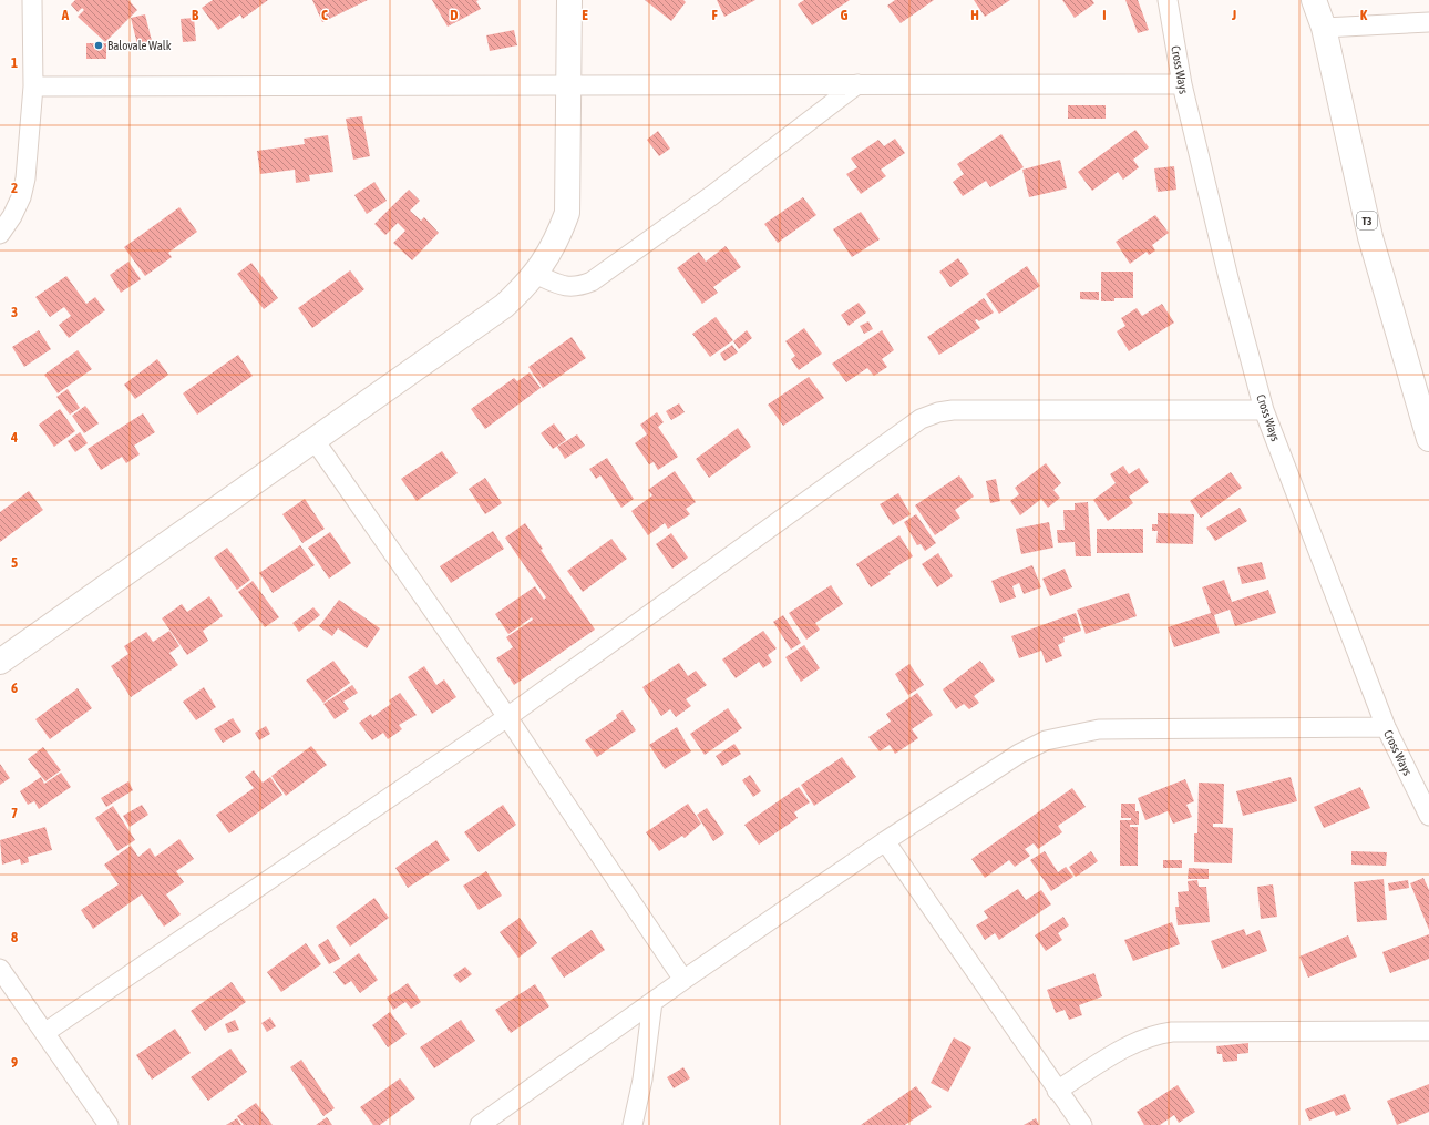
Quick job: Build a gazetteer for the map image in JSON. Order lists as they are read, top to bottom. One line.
{"streets":{"main road":["T3"],"street":["Cross Ways"]},"places":["Balovale Walk"],"grid":{"columns":["A","B","C","D","E","F","G","H","I","J","K"],"rows":["1","2","3","4","5","6","7","8","9"]}}
